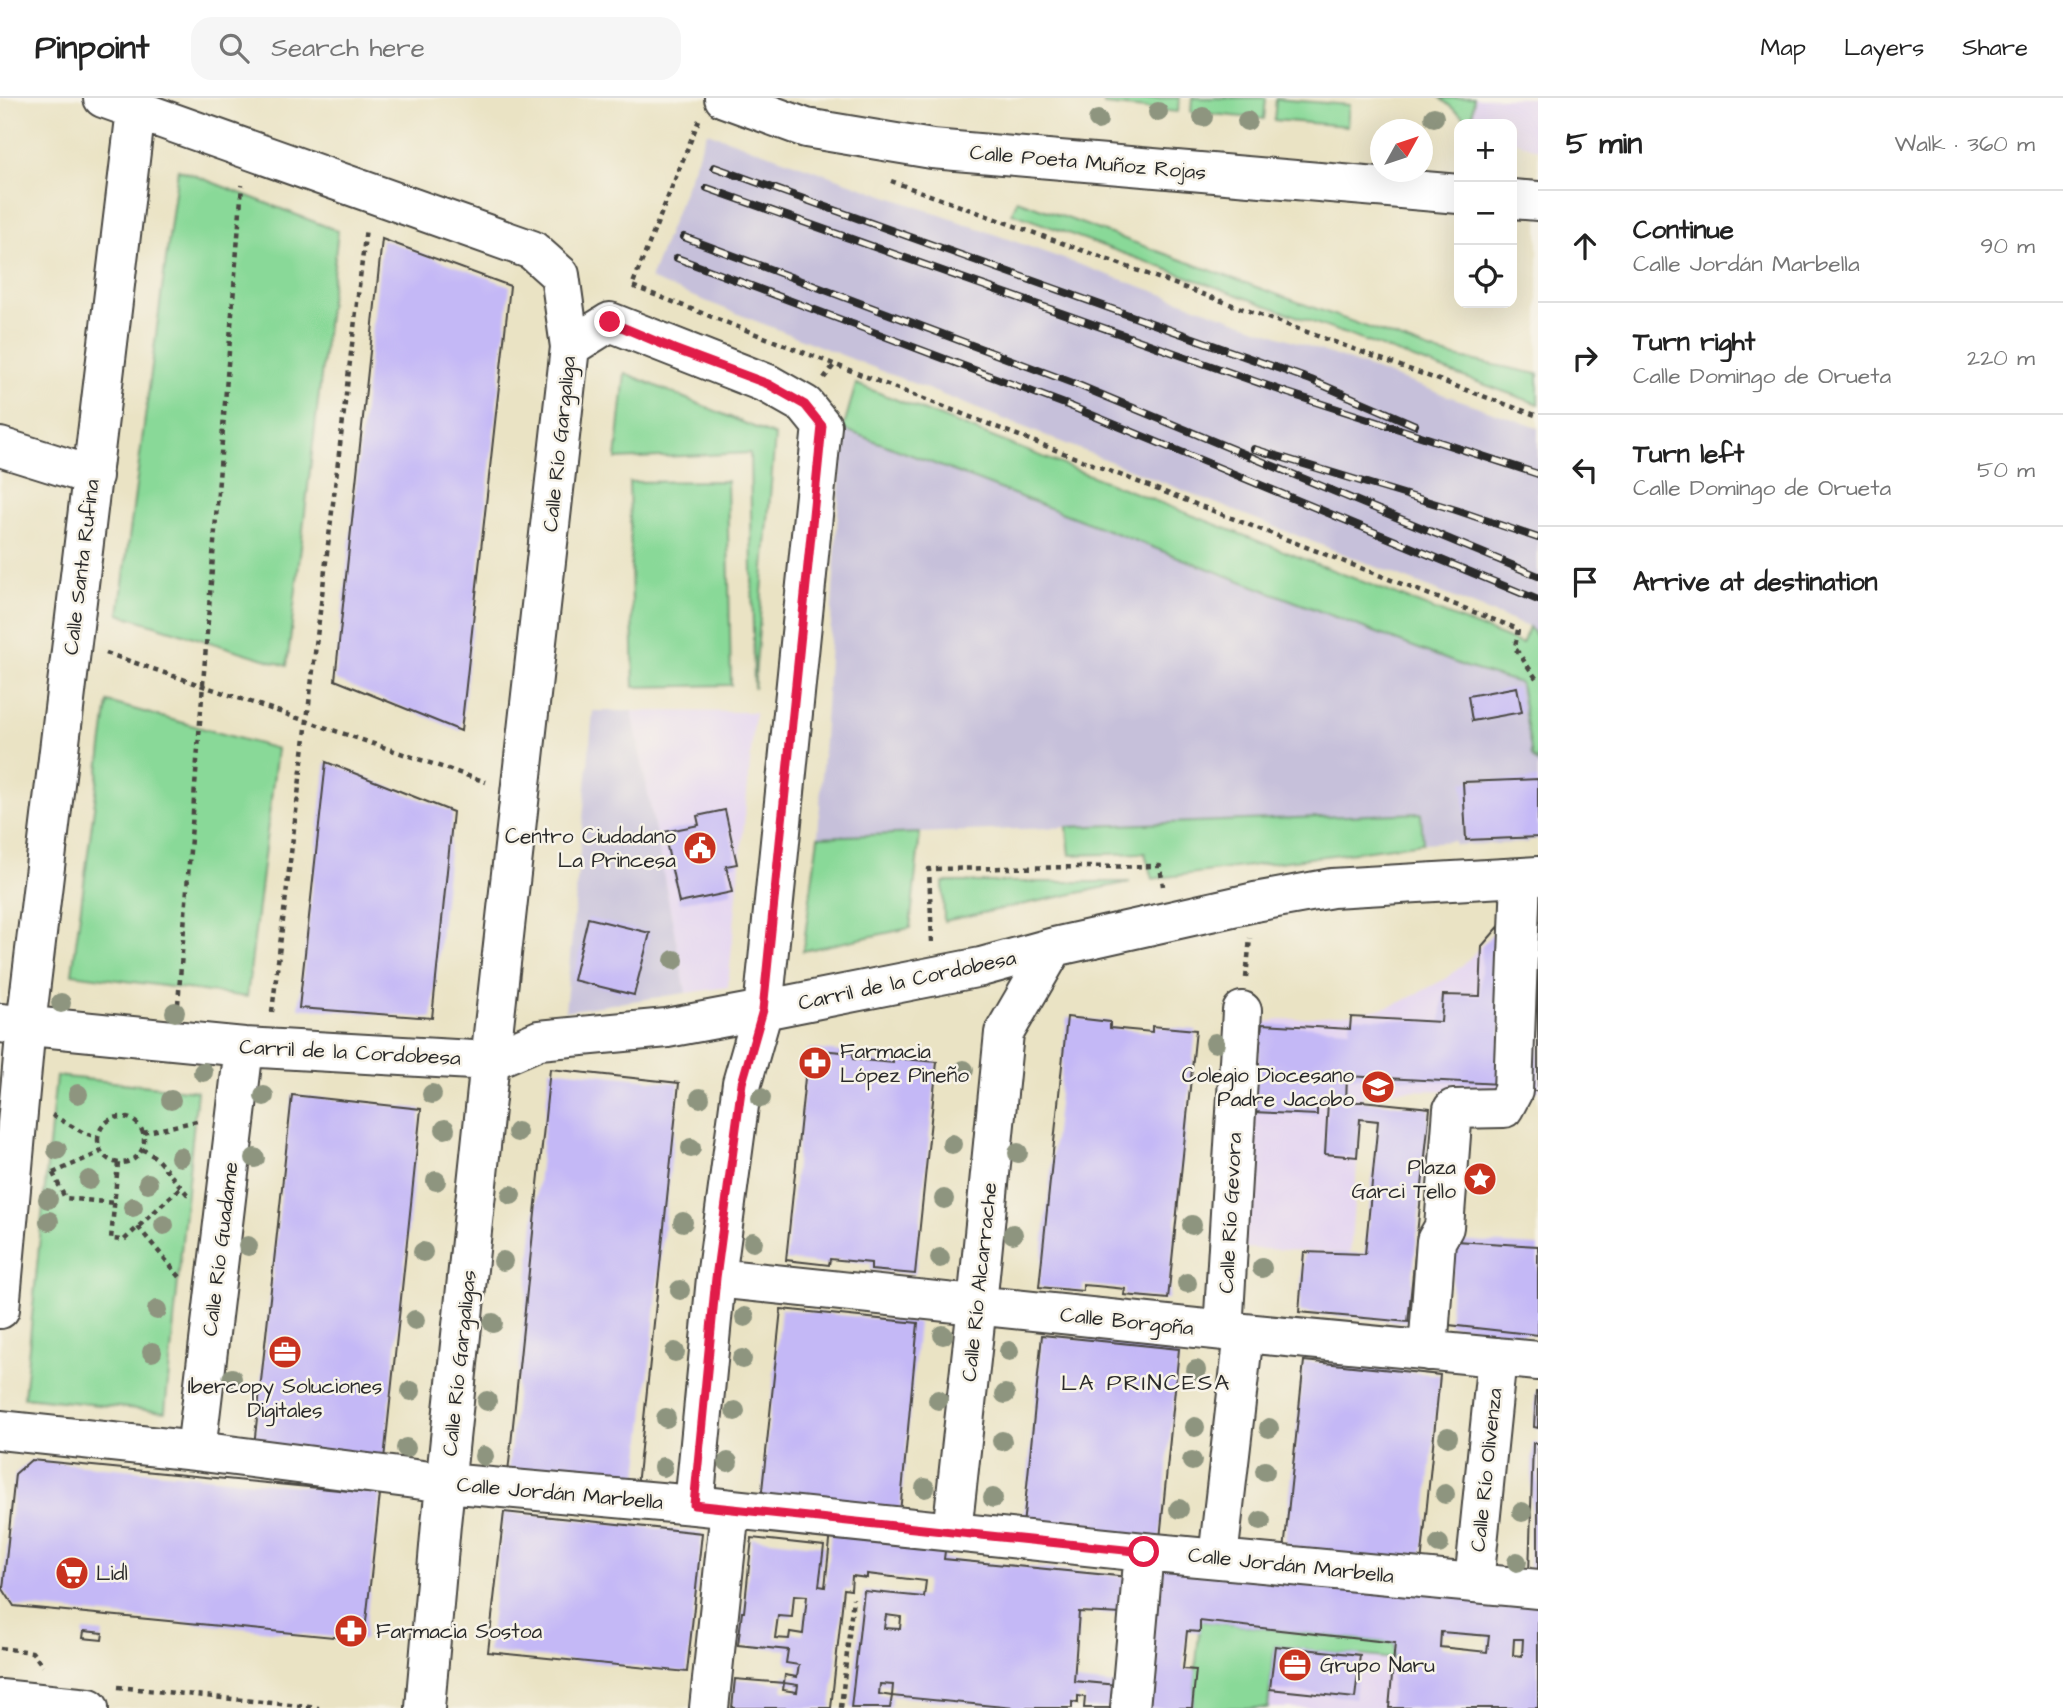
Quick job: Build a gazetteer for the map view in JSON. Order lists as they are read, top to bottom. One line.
{"streets":{"street":["Calle Poeta Muñoz Rojas","Calle Río Gargaliga","Calle Santa Rufina","Carril de la Cordobesa","Calle Río Gevora","Calle Río Guadame","Calle Río Alcarrache","Calle Borgoña","Calle Río Gargaligas","Calle Río Olivenza","Calle Jordán Marbella"]},"crossings":[["Calle Río Gargaliga","Calle Santa Rufina"],["Calle Río Gargaliga","Carril de la Cordobesa"],["Calle Río Gargaliga","Calle Río Gargaligas"],["Calle Santa Rufina","Carril de la Cordobesa"],["Carril de la Cordobesa","Calle Río Guadame"],["Carril de la Cordobesa","Calle Río Alcarrache"],["Carril de la Cordobesa","Calle Río Gargaligas"],["Calle Río Gevora","Calle Borgoña"],["Calle Río Gevora","Calle Jordán Marbella"],["Calle Río Guadame","Calle Jordán Marbella"],["Calle Río Alcarrache","Calle Borgoña"],["Calle Río Alcarrache","Calle Jordán Marbella"],["Calle Borgoña","Calle Río Olivenza"],["Calle Río Gargaligas","Calle Jordán Marbella"],["Calle Río Olivenza","Calle Jordán Marbella"]],"districts":["LA PRINCESA"],"places":{"public building":["Centro Ciudadano La Princesa"],"pharmacy":["Farmacia López Pineño","Farmacia Sostoa"],"school or university":["Colegio Diocesano Padre Jacobo"],"place":["Plaza Garci Tello"],"office":["Ibercopy Soluciones Digitales","Grupo Naru"],"supermarket":["Lidl"]},"north":"top right","page":{"header":"Pinpoint","search":"Search here","nav":["Map","Layers","Share"],"heading":["5 min","Walk · 360 m"],"map_buttons":["+","−"],"list":[["Continue","Calle Jordán Marbella","90 m"],["Turn right","Calle Domingo de Orueta","220 m"],["Turn left","Calle Domingo de Orueta","50 m"],"Arrive at destination"]}}
